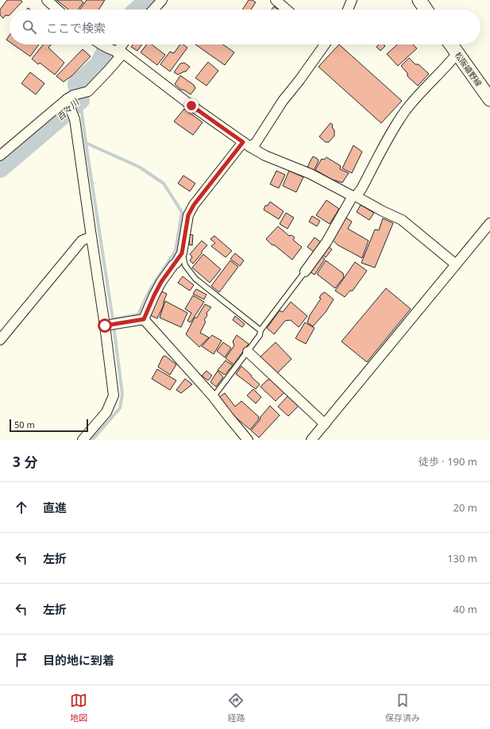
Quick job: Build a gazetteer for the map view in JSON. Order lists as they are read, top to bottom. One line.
{"streets":{"main road":["松阪嬉野線"]},"water":["百々川"],"scale_bar":"50 m","page":{"search":"ここで検索","scale":"50 m","heading":["3 分","徒歩 · 190 m"],"list":[["直進","20 m"],["左折","130 m"],["左折","40 m"],"目的地に到着"],"nav":["地図","経路","保存済み"]}}
